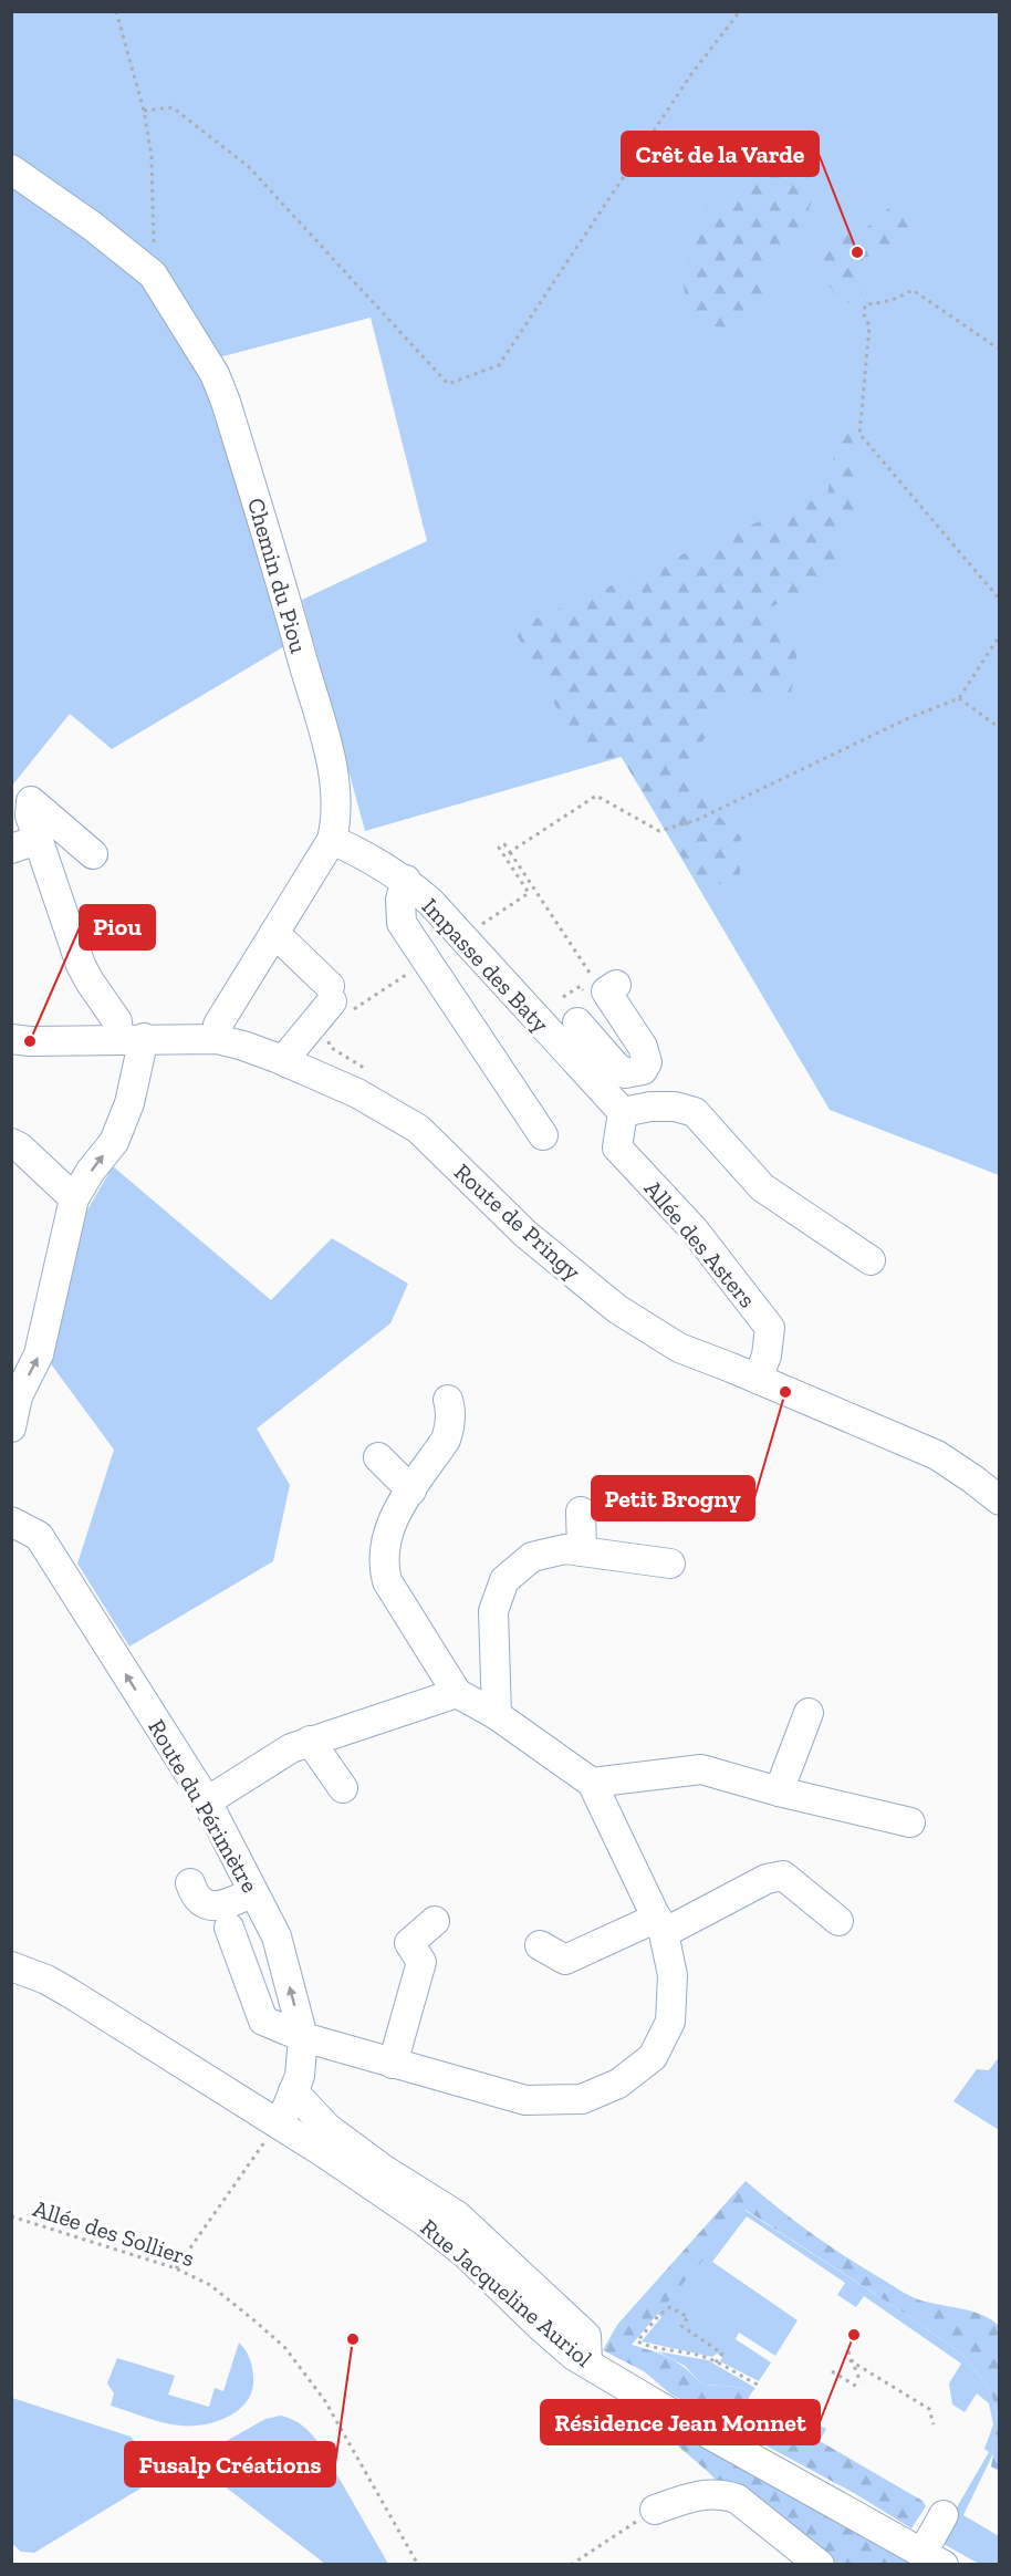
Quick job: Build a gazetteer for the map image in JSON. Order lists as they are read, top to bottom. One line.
{"streets":{"street":["Chemin du Piou","Impasse des Baty","Route de Pringy","Allée des Asters","Route du Périmètre","Rue Jacqueline Auriol"],"path":["Allée des Solliers"]},"crossings":[["Chemin du Piou","Impasse des Baty"],["Chemin du Piou","Route de Pringy"],["Impasse des Baty","Allée des Asters"],["Route de Pringy","Allée des Asters"],["Route du Périmètre","Rue Jacqueline Auriol"]],"one_way":["Route du Périmètre"],"places":["Crêt de la Varde","Piou","Petit Brogny","Résidence Jean Monnet","Fusalp Créations"]}
